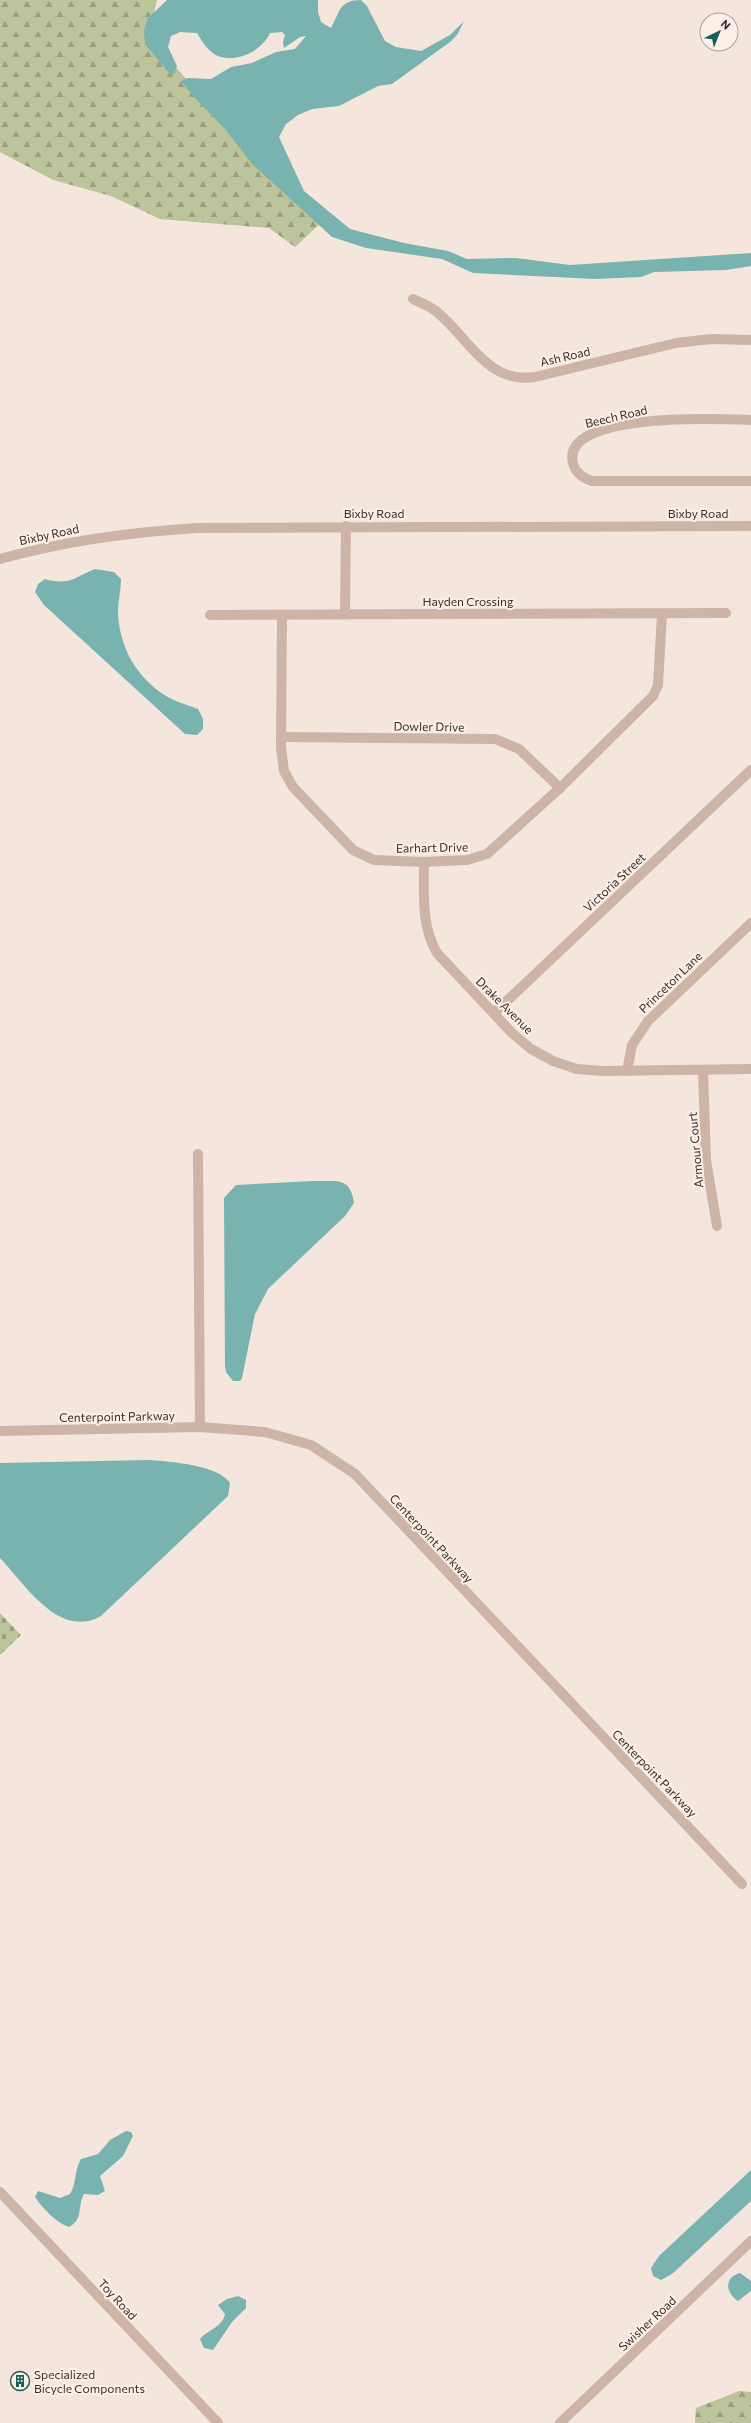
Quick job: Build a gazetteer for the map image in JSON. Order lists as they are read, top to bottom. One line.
{"streets":{"street":["Ash Road","Beech Road","Bixby Road","Hayden Crossing","Dowler Drive","Earhart Drive","Victoria Street","Princeton Lane","Drake Avenue","Armour Court","Centerpoint Parkway","Toy Road","Swisher Road"]},"crossings":[["Hayden Crossing","Earhart Drive"],["Dowler Drive","Earhart Drive"],["Earhart Drive","Drake Avenue"],["Victoria Street","Drake Avenue"],["Princeton Lane","Drake Avenue"],["Drake Avenue","Armour Court"]],"places":{"building":["Specialized Bicycle Components"]},"north":"top right"}
